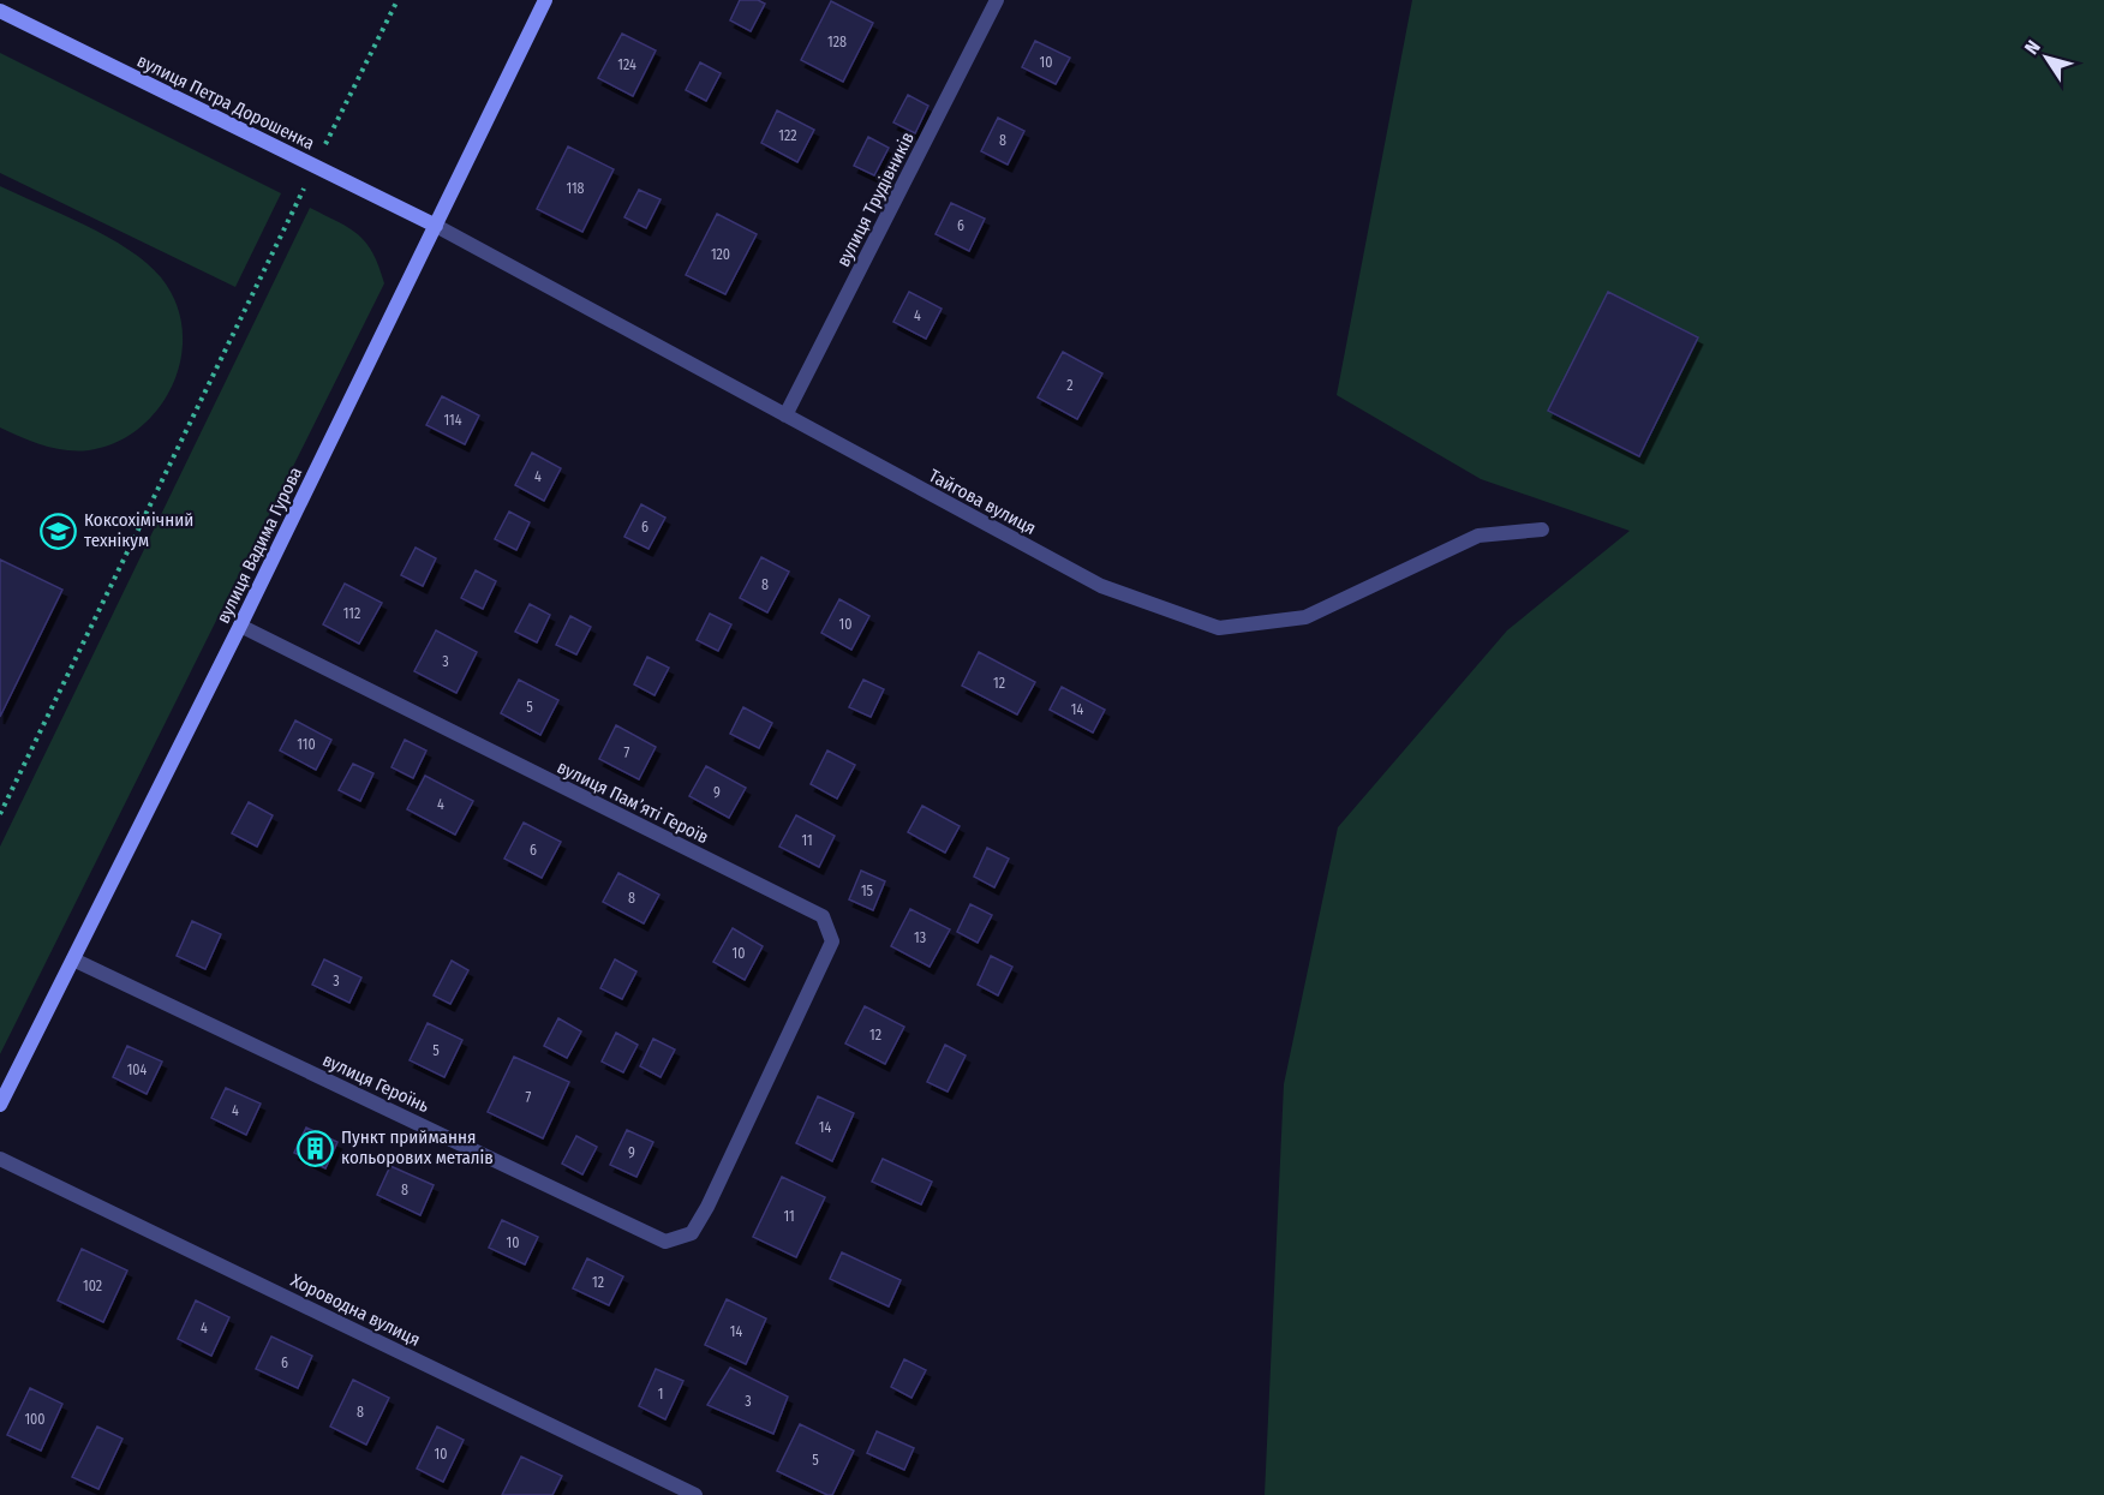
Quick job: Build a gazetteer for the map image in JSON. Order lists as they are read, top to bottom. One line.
{"streets":{"street":["вулиця Петра Дорошенка","вулиця Трудівників","Тайгова вулиця","вулиця Вадима Гурова","вулиця Памʼяті Героїв","вулиця Героїнь","Хороводна вулиця"]},"crossings":[["вулиця Петра Дорошенка","Тайгова вулиця"],["вулиця Петра Дорошенка","вулиця Вадима Гурова"],["вулиця Трудівників","Тайгова вулиця"],["Тайгова вулиця","вулиця Вадима Гурова"],["вулиця Вадима Гурова","вулиця Памʼяті Героїв"],["вулиця Вадима Гурова","вулиця Героїнь"],["вулиця Памʼяті Героїв","вулиця Героїнь"]],"places":{"school or university":["Коксохімічний технікум"],"building":["Пункт приймання кольорових металів"]},"house_numbers":["128","10","124","122","8","118","6","120","4","2","114","4","6","8","112","10","3","12","5","14","110","7","9","4","11","6","15","8","13","10","3","12","5","104","7","4","14","9","8","11","10","12","102","4","14","6","1","3","8","100","10","5"],"north":"top left"}
